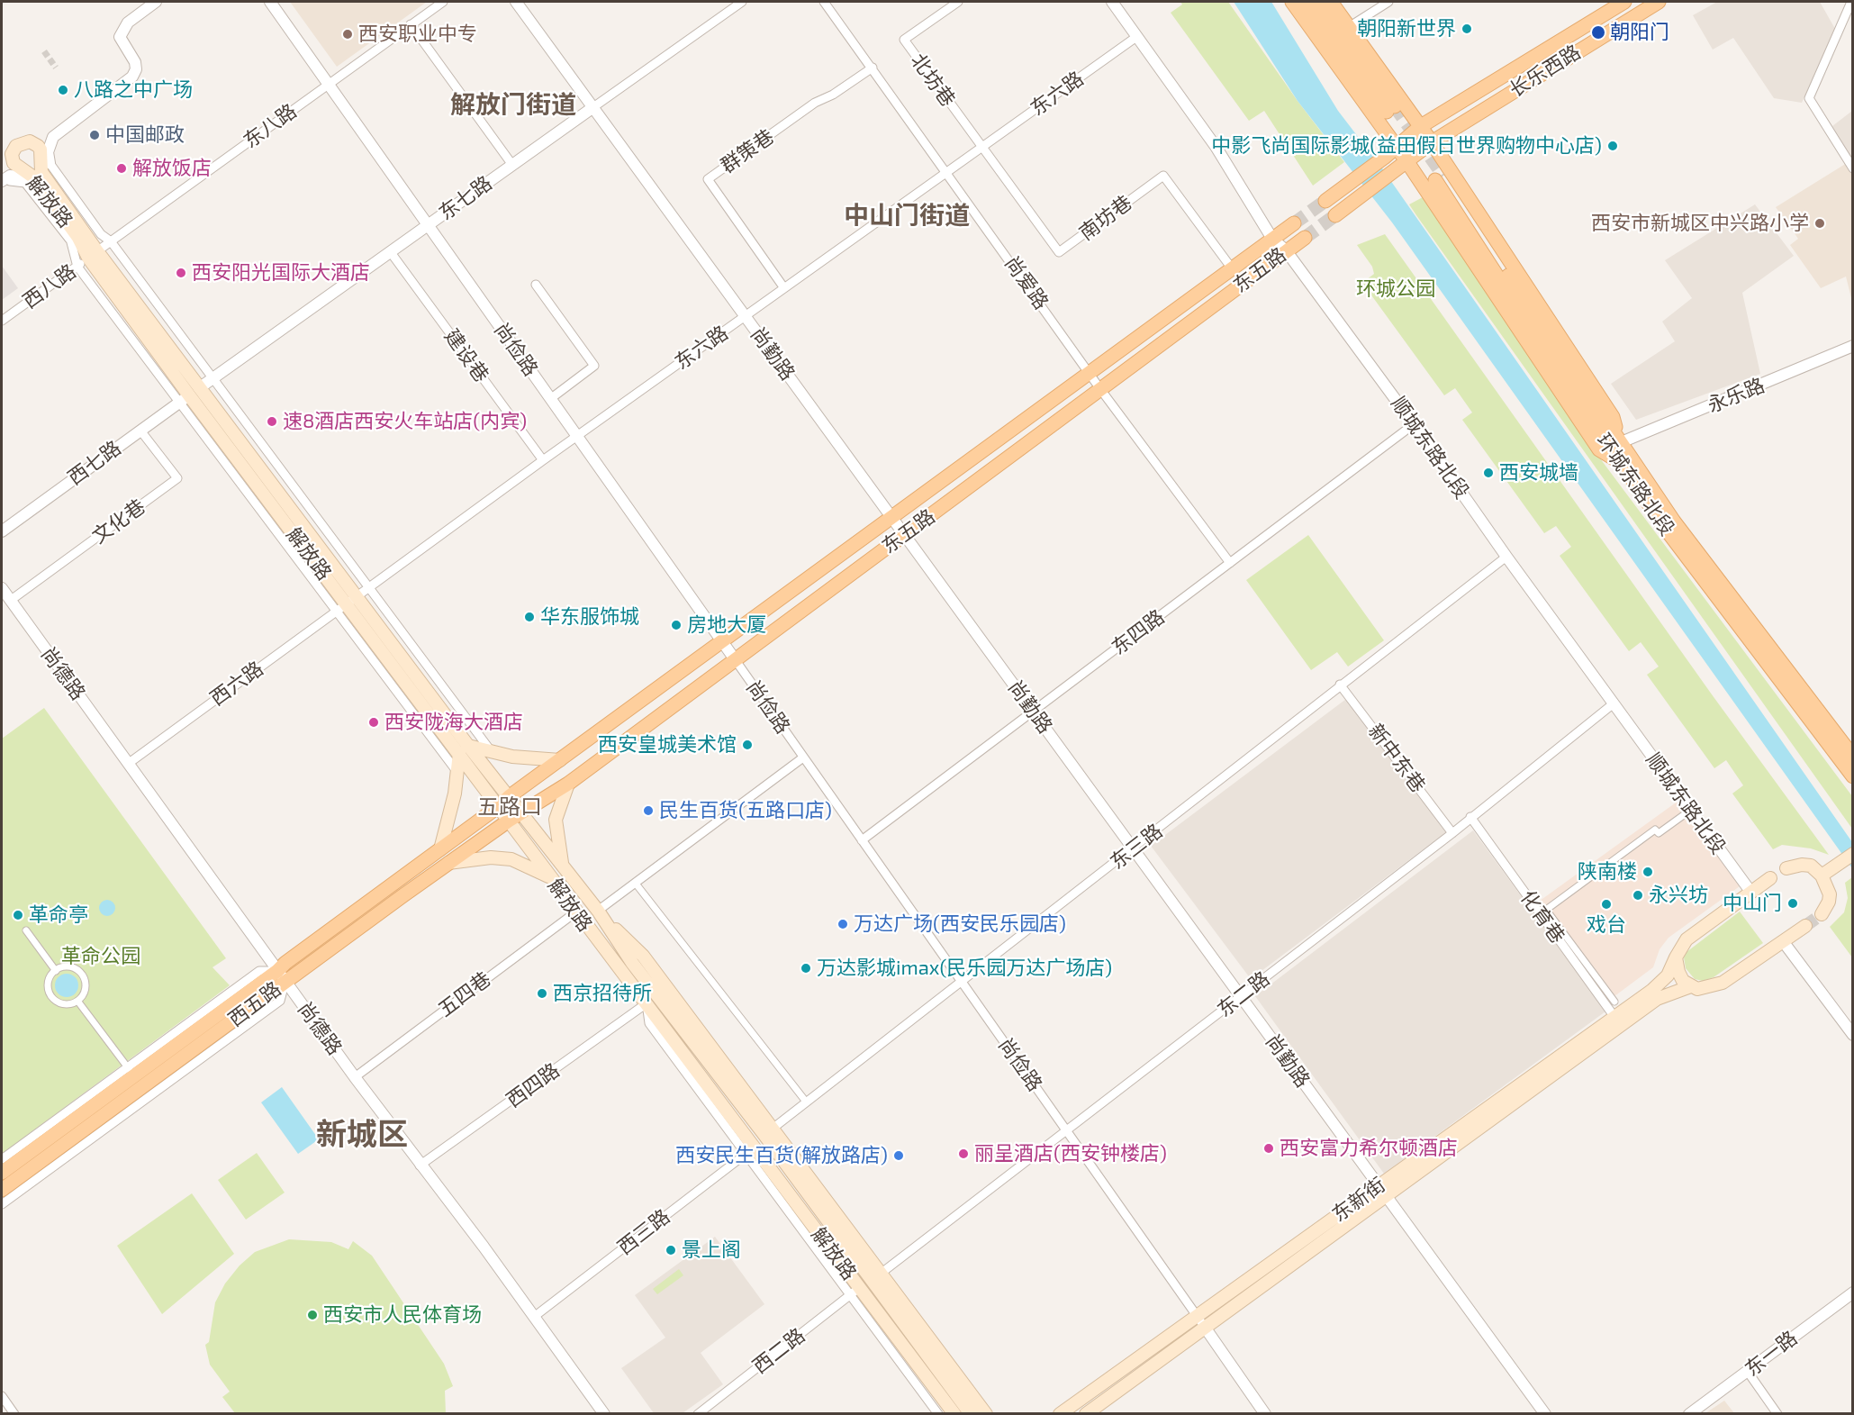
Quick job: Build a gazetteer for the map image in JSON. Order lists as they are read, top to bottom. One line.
{"streets":{"main road":["长乐西路","解放路","东五路","环城东路北段","西五路","东新街"],"street":["北坊巷","东六路","东八路","群策巷","东七路","南坊巷","尚爱路","西八路","尚俭路","尚勤路","建设巷","永乐路","顺城东路北段","西七路","文化巷","东四路","尚德路","西六路","新中东巷","东三路","化育巷","五四巷","东二路","西四路","西三路","西二路","东一路"]},"crossings":[["北坊巷","东六路"],["北坊巷","南坊巷"],["东六路","群策巷"],["东六路","解放路"],["东六路","南坊巷"],["东六路","尚爱路"],["东六路","尚俭路"],["东六路","尚勤路"],["东六路","建设巷"],["东六路","顺城东路北段"],["东六路","西六路"],["东八路","解放路"],["东八路","西八路"],["东八路","尚俭路"],["群策巷","尚爱路"],["东七路","解放路"],["东七路","尚俭路"],["东七路","尚勤路"],["东七路","建设巷"],["东七路","西七路"],["解放路","东五路"],["解放路","西八路"],["解放路","西七路"],["解放路","西六路"],["解放路","东三路"],["解放路","五四巷"],["解放路","东二路"],["解放路","西五路"],["解放路","西四路"],["解放路","西三路"],["解放路","西二路"],["南坊巷","东五路"],["东五路","尚爱路"],["东五路","尚俭路"],["东五路","尚勤路"],["东五路","顺城东路北段"],["东五路","西五路"],["尚爱路","东四路"],["尚俭路","东四路"],["尚俭路","东三路"],["尚俭路","东二路"],["尚俭路","东新街"],["尚勤路","东四路"],["尚勤路","东三路"],["尚勤路","东二路"],["尚勤路","东新街"],["永乐路","环城东路北段"],["顺城东路北段","东四路"],["顺城东路北段","东三路"],["顺城东路北段","东二路"],["顺城东路北段","东新街"],["西七路","文化巷"],["文化巷","尚德路"],["尚德路","西六路"],["尚德路","五四巷"],["尚德路","西五路"],["尚德路","西四路"],["尚德路","西三路"],["新中东巷","东三路"],["新中东巷","东二路"],["化育巷","东二路"],["化育巷","东新街"]],"districts":["解放门街道","中山门街道","五路口","新城区"],"parks":["环城公园","革命公园"],"places":["朝阳新世界","朝阳门","西安职业中专","八路之中广场","中国邮政","中影飞尚国际影城(益田假日世界购物中心店)","解放饭店","西安市新城区中兴路小学","西安阳光国际大酒店","速8酒店西安火车站店(内宾)","西安城墙","华东服饰城","房地大厦","西安陇海大酒店","西安皇城美术馆","民生百货(五路口店)","陕南楼","永兴坊","中山门","戏台","革命亭","万达广场(西安民乐园店)","万达影城imax(民乐园万达广场店)","西京招待所","西安富力希尔顿酒店","丽呈酒店(西安钟楼店)","西安民生百货(解放路店)","景上阁","西安市人民体育场"]}
